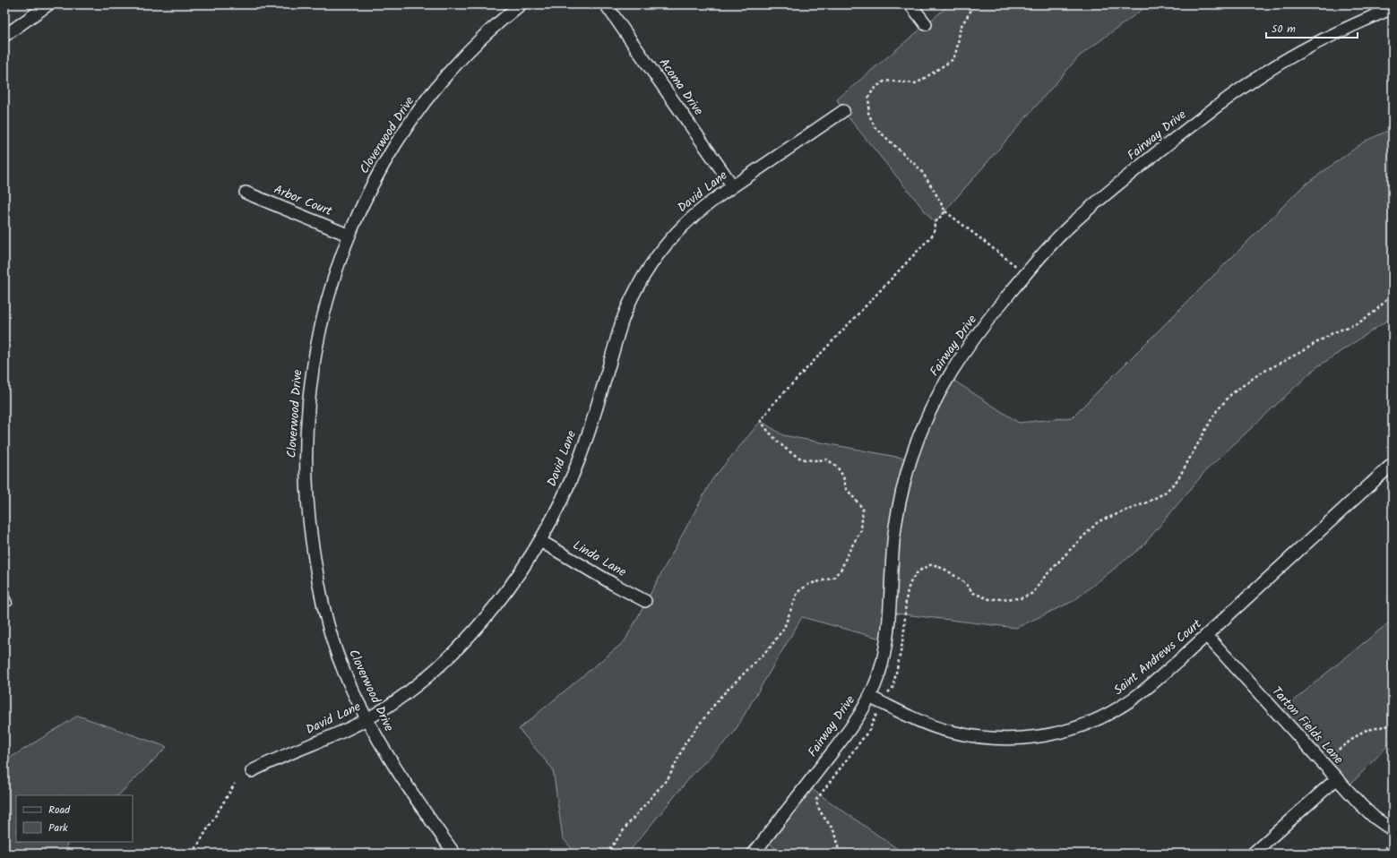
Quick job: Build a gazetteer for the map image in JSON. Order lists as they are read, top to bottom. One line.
{"streets":{"street":["Acoma Drive","Cloverwood Drive","Fairway Drive","David Lane","Arbor Court","Linda Lane","Saint Andrews Court","Tarton Fields Lane"]},"crossings":[["Acoma Drive","David Lane"],["Cloverwood Drive","David Lane"],["Cloverwood Drive","Arbor Court"],["Fairway Drive","Saint Andrews Court"],["David Lane","Linda Lane"],["Saint Andrews Court","Tarton Fields Lane"]],"legend":["Road","Park"],"scale_bar":"50 m"}
